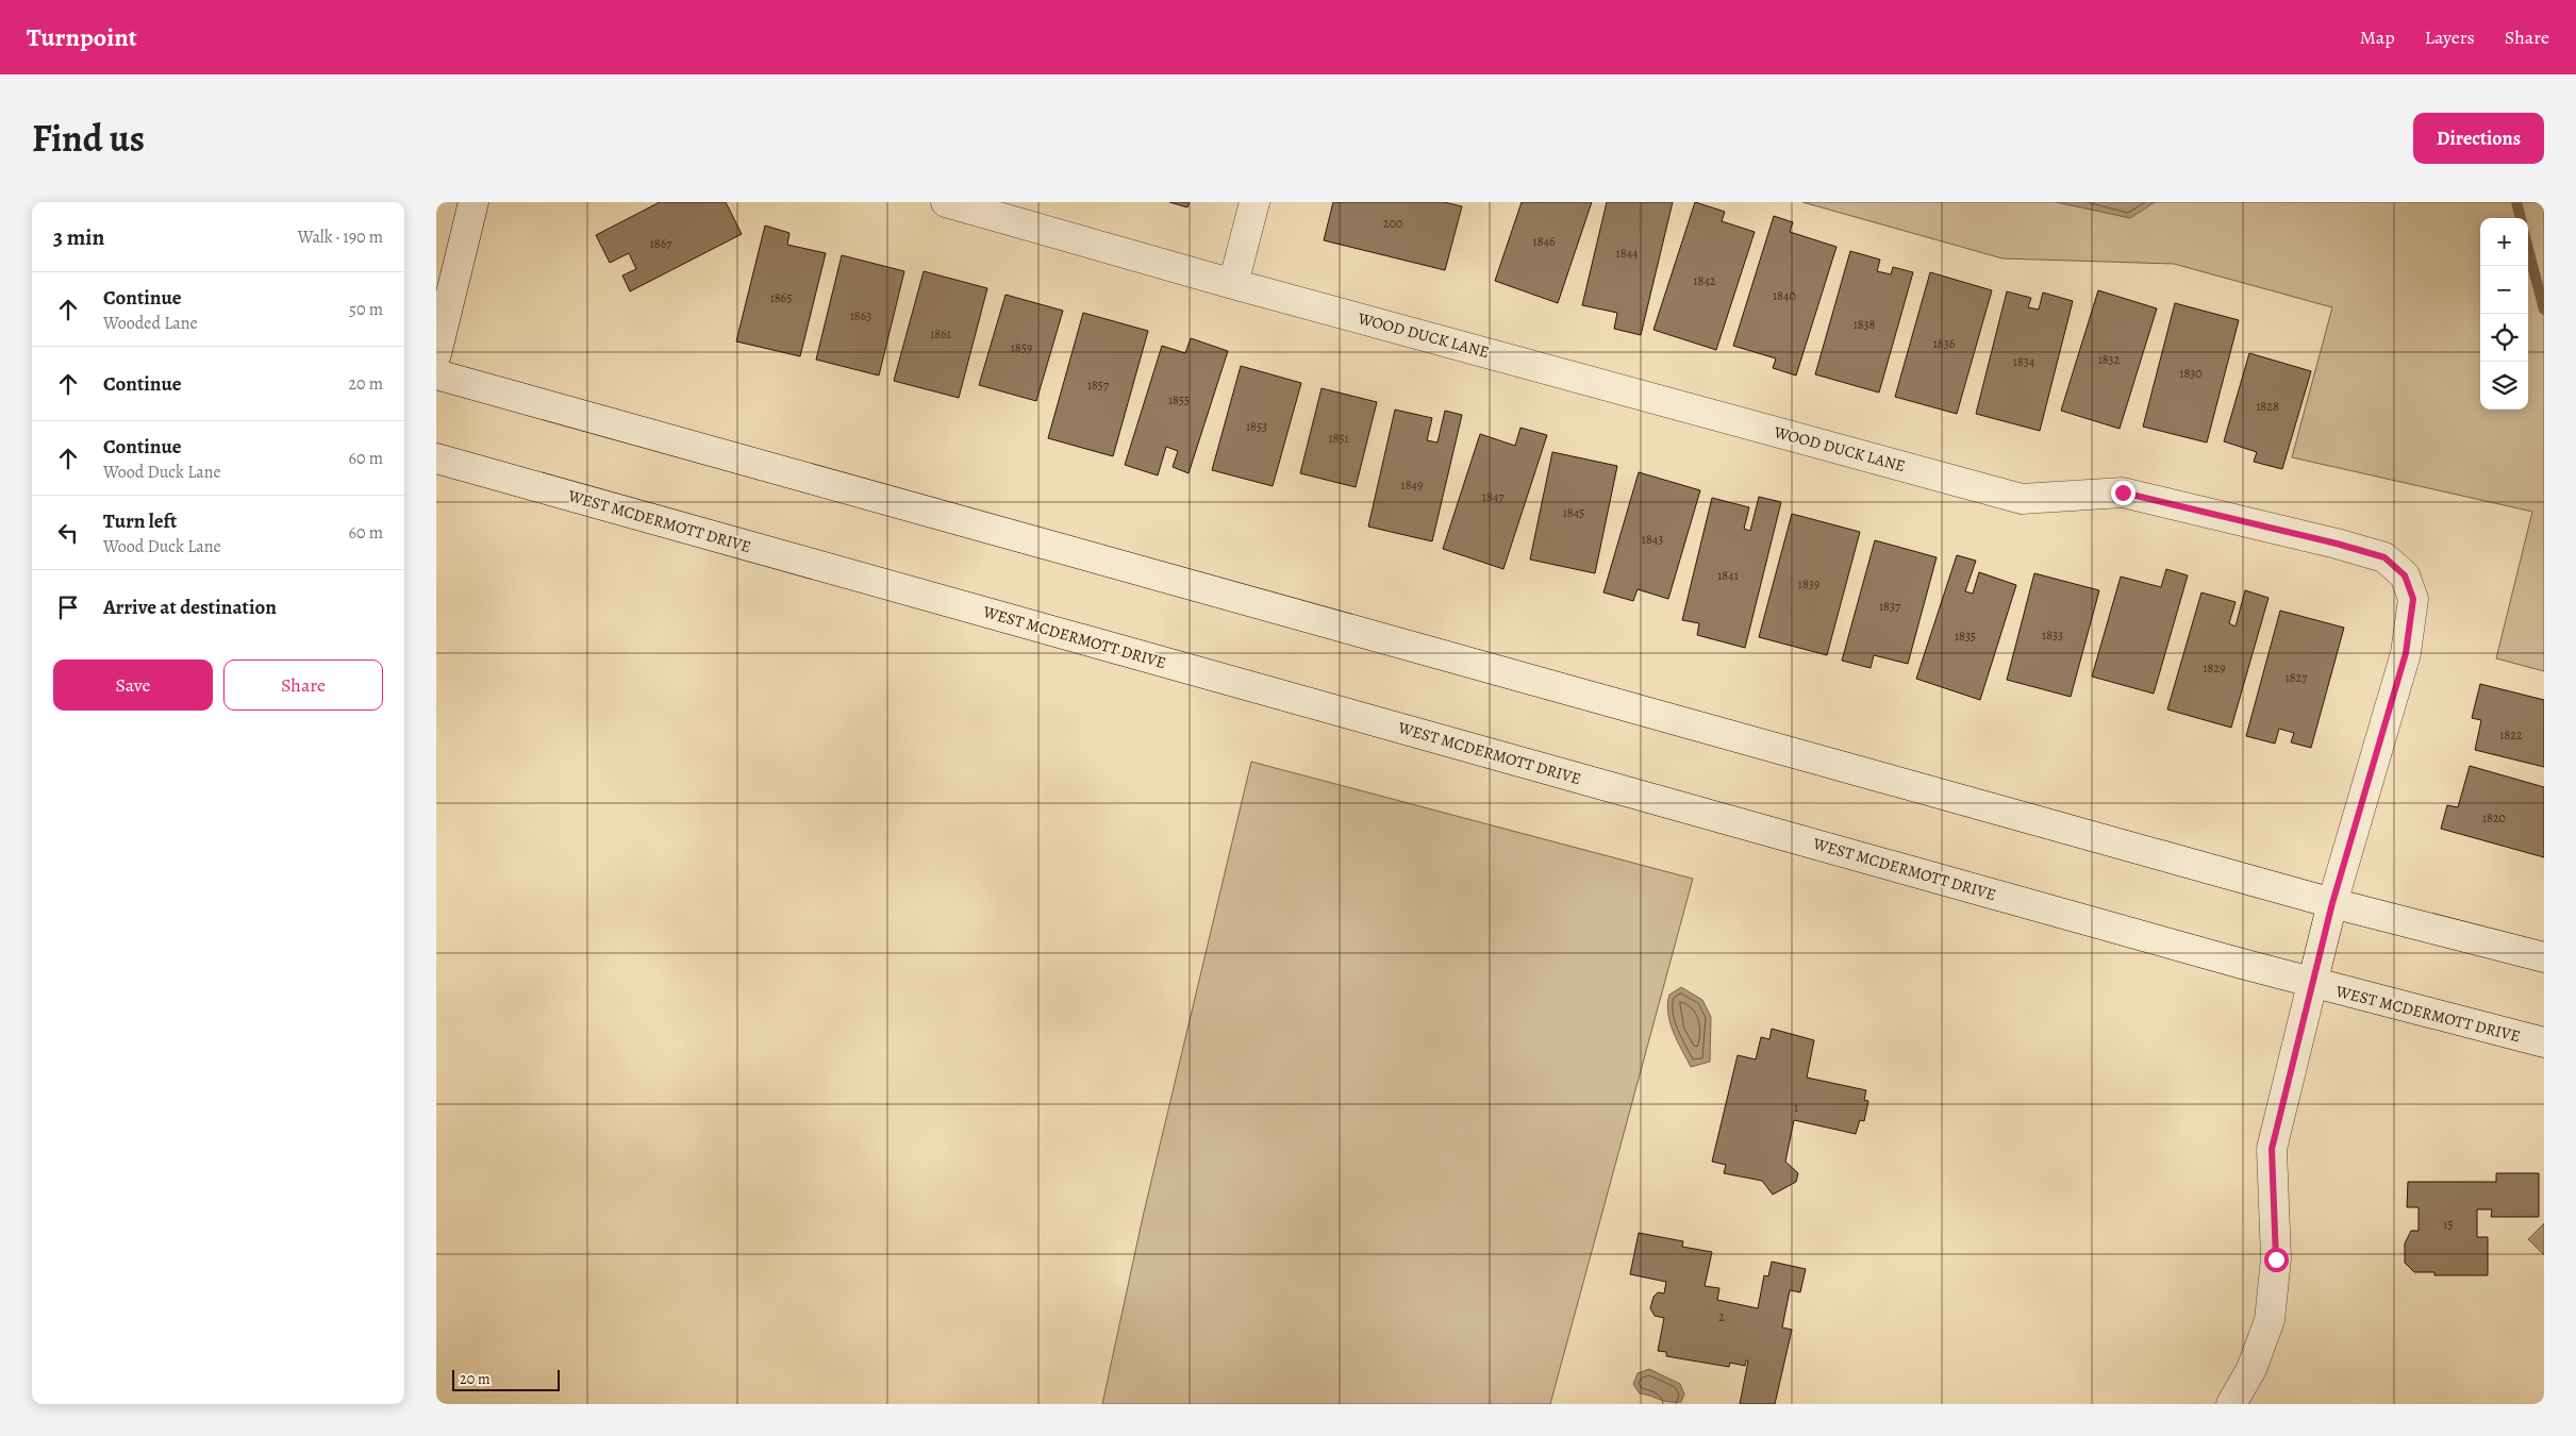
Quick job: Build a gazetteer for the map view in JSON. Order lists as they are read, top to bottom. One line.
{"streets":{"main road":["WOOD DUCK LANE","WEST MCDERMOTT DRIVE"]},"crossings":[["WOOD DUCK LANE","WEST MCDERMOTT DRIVE"]],"house_numbers":["200","1846","1867","1844","1842","1840","1865","1863","1838","1861","1836","1859","1832","1834","1830","1857","1855","1828","1853","1851","1849","1847","1845","1843","1841","1839","1837","1833","1835","1829","1827","1822","1820","1","15","2"],"scale_bar":"20 m","page":{"header":"Turnpoint","nav":["Map","Layers","Share"],"title":"Find us","buttons":["Directions",["Save","Share"]],"heading":["3 min","Walk · 190 m"],"map_buttons":["+","−"],"list":[["Continue","Wooded Lane","50 m"],["Continue","20 m"],["Continue","Wood Duck Lane","60 m"],["Turn left","Wood Duck Lane","60 m"],"Arrive at destination"],"scale":"20 m"}}
